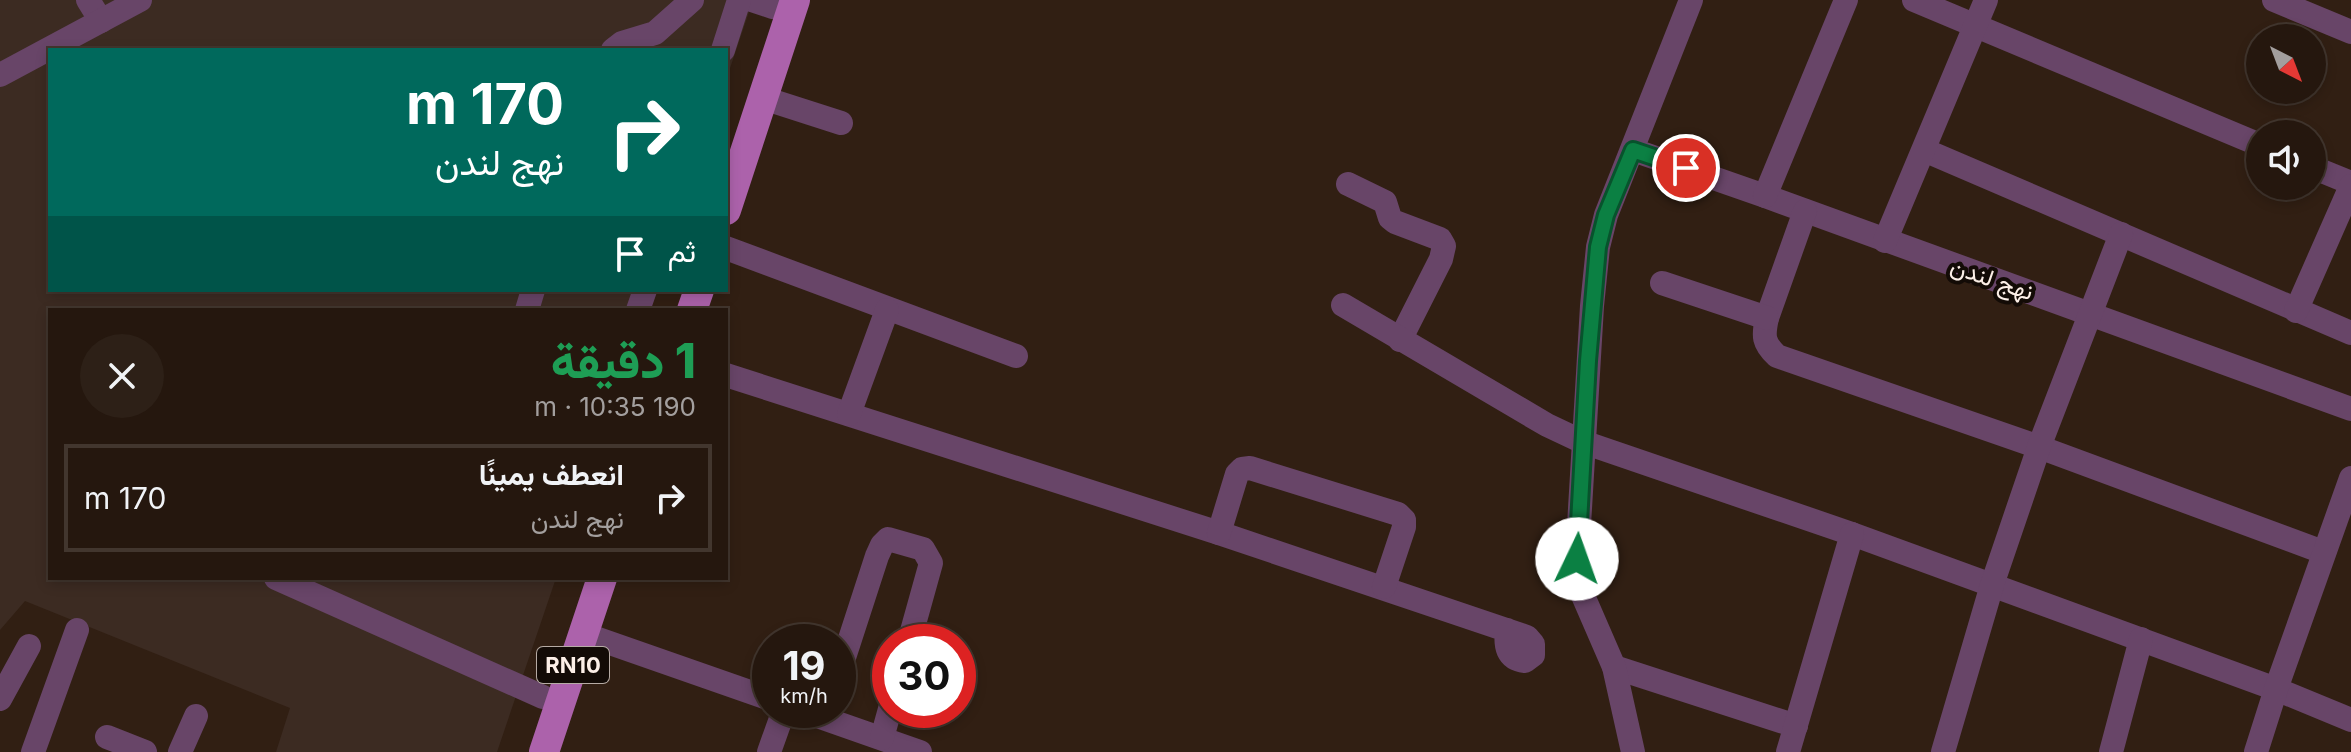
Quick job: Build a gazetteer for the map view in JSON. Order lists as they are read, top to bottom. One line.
{"streets":{"main road":["RN10"],"street":["نهج لندن"]},"north":"bottom right","page":{"turn":["170 m","نهج لندن"],"then":"ثم","heading":["1 دقيقة","190 m · 10:35"],"list":[{"name":"انعطف يمينًا","note":"نهج لندن","value":"170 m"}],"speed":"19 km/h","limit":"30"}}
